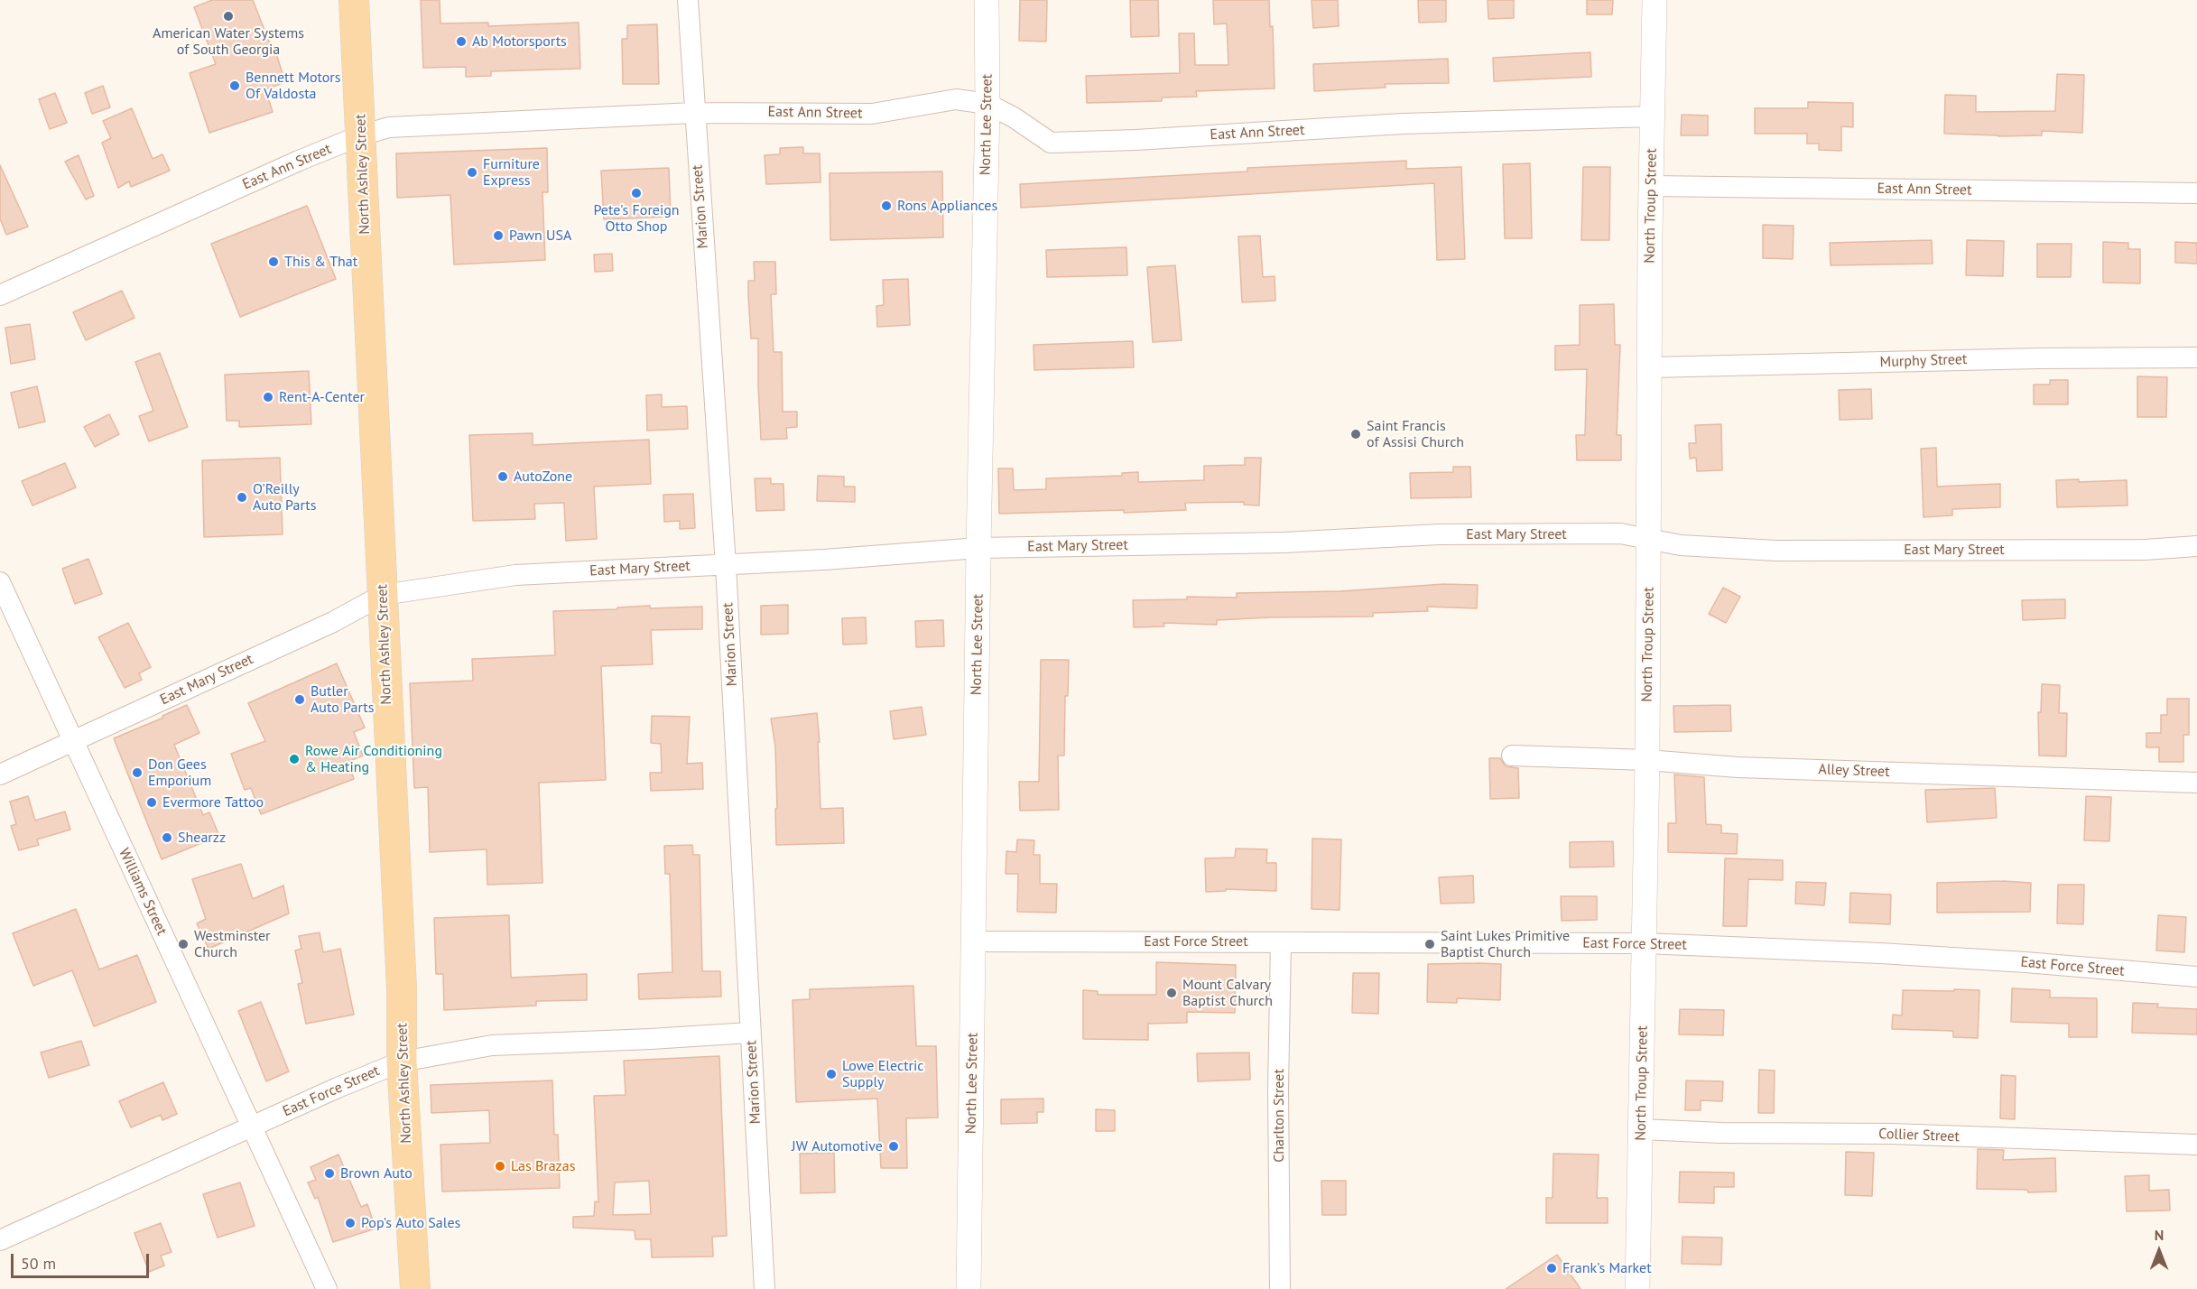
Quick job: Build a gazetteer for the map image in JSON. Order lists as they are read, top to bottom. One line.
{"streets":{"main road":["North Ashley Street"],"street":["East Ann Street","North Lee Street","North Troup Street","Marion Street","Murphy Street","East Mary Street","Alley Street","Williams Street","East Force Street","Charlton Street","Collier Street"]},"crossings":[["East Ann Street","North Lee Street"],["East Ann Street","North Ashley Street"],["East Ann Street","North Troup Street"],["East Ann Street","Marion Street"],["North Lee Street","East Mary Street"],["North Lee Street","East Force Street"],["North Ashley Street","East Mary Street"],["North Ashley Street","East Force Street"],["North Troup Street","Murphy Street"],["North Troup Street","East Mary Street"],["North Troup Street","Alley Street"],["North Troup Street","East Force Street"],["North Troup Street","Collier Street"],["Marion Street","East Mary Street"],["Marion Street","East Force Street"],["East Mary Street","Williams Street"],["Williams Street","East Force Street"],["East Force Street","Charlton Street"]],"places":["American Water Systems of South Georgia","Ab Motorsports","Bennett Motors Of Valdosta","Furniture Express","Pete's Foreign Otto Shop","Rons Appliances","Pawn USA","This & That","Rent-A-Center","Saint Francis of Assisi Church","AutoZone","O'Reilly Auto Parts","Butler Auto Parts","Rowe Air Conditioning & Heating","Don Gees Emporium","Evermore Tattoo","Shearzz","Westminster Church","Saint Lukes Primitive Baptist Church","Mount Calvary Baptist Church","Lowe Electric Supply","JW Automotive","Las Brazas","Brown Auto","Pop's Auto Sales","Frank's Market"],"scale_bar":"50 m","north":"top"}
